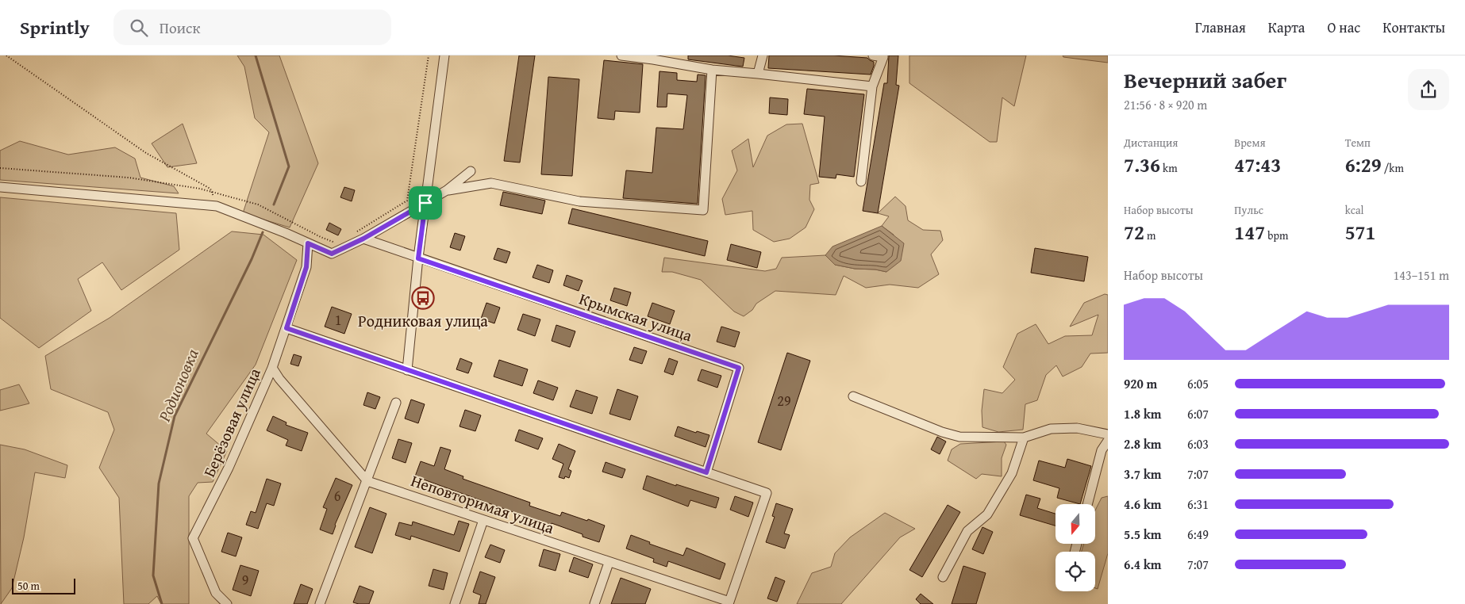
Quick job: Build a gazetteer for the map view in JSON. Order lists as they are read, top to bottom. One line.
{"streets":{"street":["Крымская улица","Берёзовая улица","Неповторимая улица"]},"water":["Родионовка"],"places":{"bus stop":["Родниковая улица"]},"house_numbers":["1","29","6","9"],"scale_bar":"50 m","north":"bottom","page":{"header":"Sprintly","search":"Поиск","nav":["Главная","Карта","О нас","Контакты"],"heading":["Вечерний забег","21:56 · 8 × 920 m"],"stats":[["Дистанция","7.36 km"],["Время","47:43"],["Темп","6:29 /km"],["Набор высоты","72 m"],["Пульс","147 bpm"],["kcal","571"]],"chart":["Набор высоты","143–151 m"],"list":[{"name":"920 m","note":"6:05"},{"name":"1.8 km","note":"6:07"},{"name":"2.8 km","note":"6:03"},{"name":"3.7 km","note":"7:07"},{"name":"4.6 km","note":"6:31"},{"name":"5.5 km","note":"6:49"},{"name":"6.4 km","note":"7:07"}],"scale":"50 m"}}
